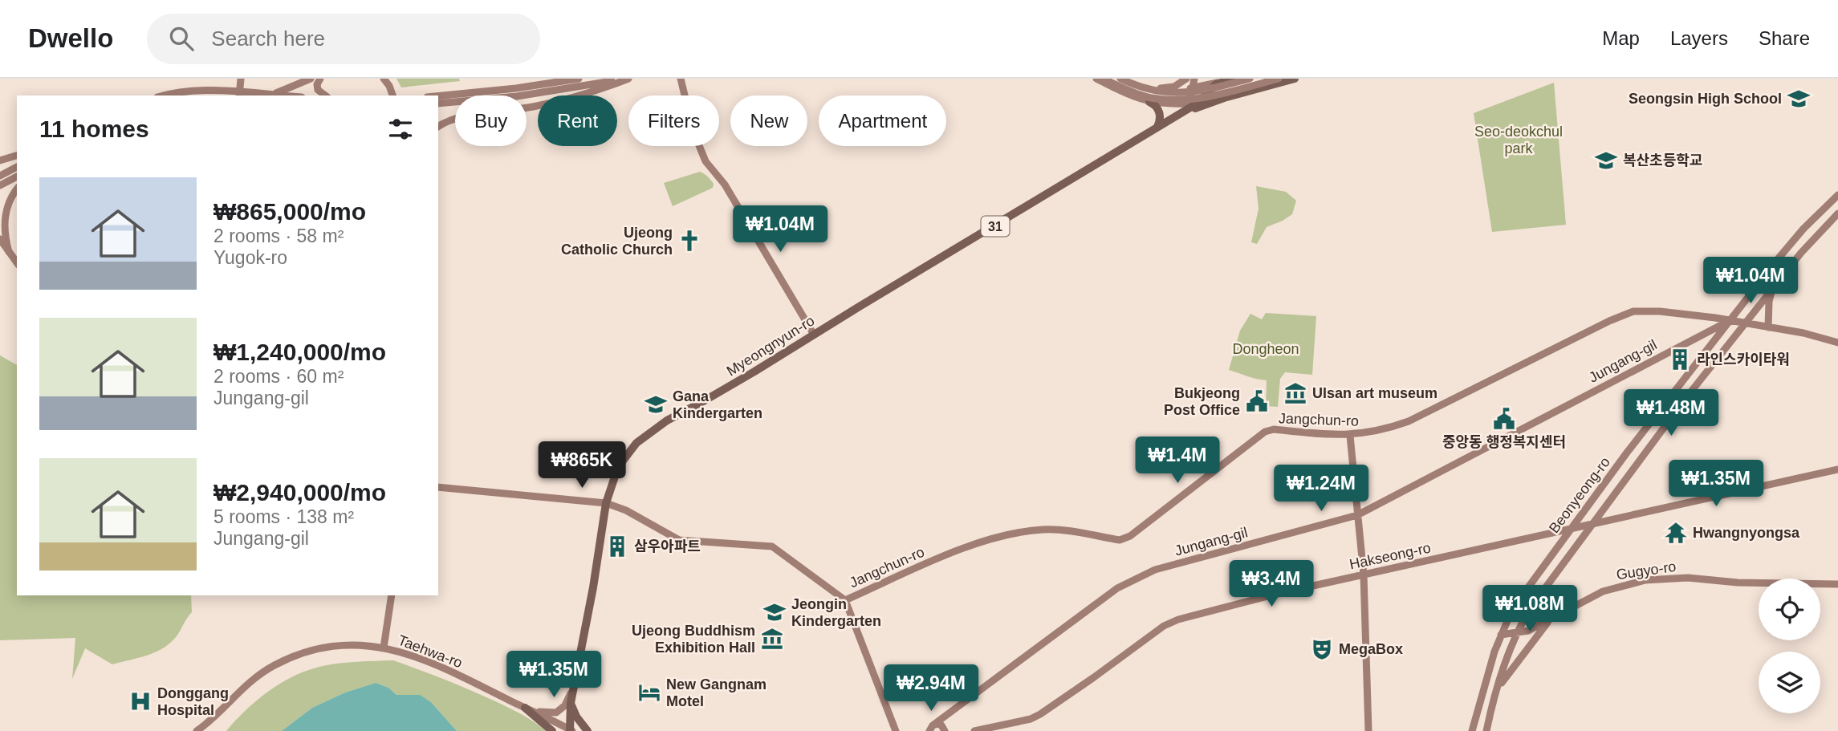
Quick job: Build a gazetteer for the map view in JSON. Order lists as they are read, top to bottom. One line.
{"streets":{"main road":["31","Myeongnyun-ro","Jungang-gil","Jangchun-ro","Beonyeong-ro","Hakseong-ro","Gugyo-ro","Taehwa-ro"]},"crossings":[["Myeongnyun-ro","Jangchun-ro"],["Myeongnyun-ro","Taehwa-ro"],["Jungang-gil","Jangchun-ro"],["Jungang-gil","Beonyeong-ro"],["Jangchun-ro","Beonyeong-ro"],["Beonyeong-ro","Hakseong-ro"],["Beonyeong-ro","Gugyo-ro"]],"parks":["Seo-deokchul park","Dongheon"],"places":{"school or university":["Seongsin High School","복산초등학교","Gana Kindergarten","Jeongin Kindergarten"],"church":["Ujeong Catholic Church"],"building":["라인스카이타워","삼우아파트"],"museum":["Ulsan art museum","Ujeong Buddhism Exhibition Hall"],"public building":["Bukjeong Post Office","중앙동 행정복지센터"],"temple":["Hwangnyongsa"],"theatre":["MegaBox"],"hotel":["New Gangnam Motel"],"hospital":["Donggang Hospital"]},"page":{"header":"Dwello","search":"Search here","nav":["Map","Layers","Share"],"chip":["Buy","Rent","Filters","New","Apartment"],"heading":"11 homes","list":[{"name":"₩865,000/mo","note":"2 rooms · 58 m² · Yugok-ro"},{"name":"₩1,240,000/mo","note":"2 rooms · 60 m² · Jungang-gil"},{"name":"₩2,940,000/mo","note":"5 rooms · 138 m² · Jungang-gil"}],"price":["₩1.04M","₩1.04M","₩1.48M","₩1.4M","₩865K","₩1.35M","₩1.24M","₩3.4M","₩1.08M","₩1.35M","₩2.94M"]}}
